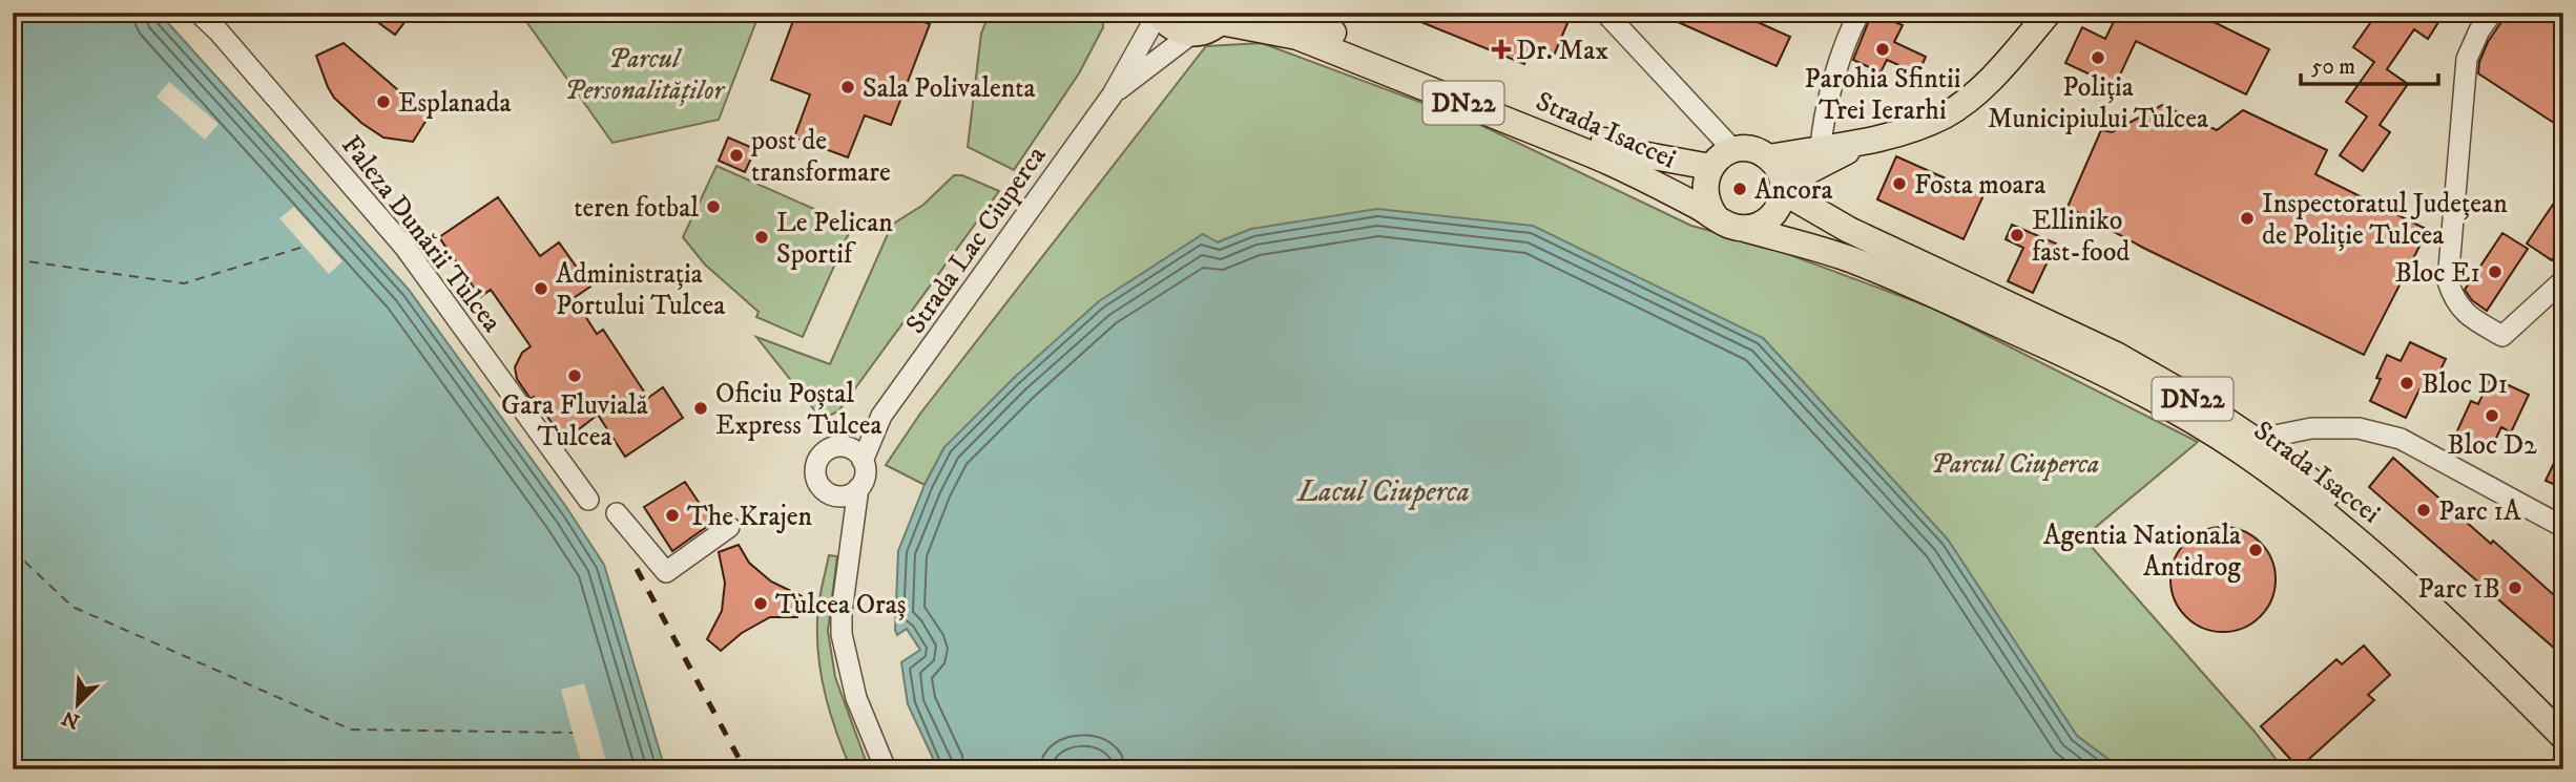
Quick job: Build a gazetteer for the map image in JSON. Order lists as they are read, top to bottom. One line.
{"streets":{"main road":["DN22","Strada Isaccei"],"street":["Faleza Dunării Tulcea","Strada Lac Ciuperca"]},"crossings":[["Strada Isaccei","Strada Lac Ciuperca"]],"water":["Lacul Ciuperca"],"parks":["Parcul Personalităților","Parcul Ciuperca"],"places":{"health":["Dr. Max"],"other":["Parohia Sfintii Trei Ierarhi","Poliția Municipiului Tulcea","Sala Polivalenta","Esplanada","post de transformare","Fosta moara","Ancora","teren fotbal","Inspectoratul Județean de Poliție Tulcea","Elliniko fast-food","Le Pelican Sportif","Bloc E1","Administrația Portului Tulcea","Gara Fluvială Tulcea","Bloc D1","Oficiu Poștal Express Tulcea","Bloc D2","Parc 1A","The Krajen","Agentia Nationala Antidrog","Parc 1B","Tulcea Oraș"]},"scale_bar":"50 m","north":"bottom left"}
